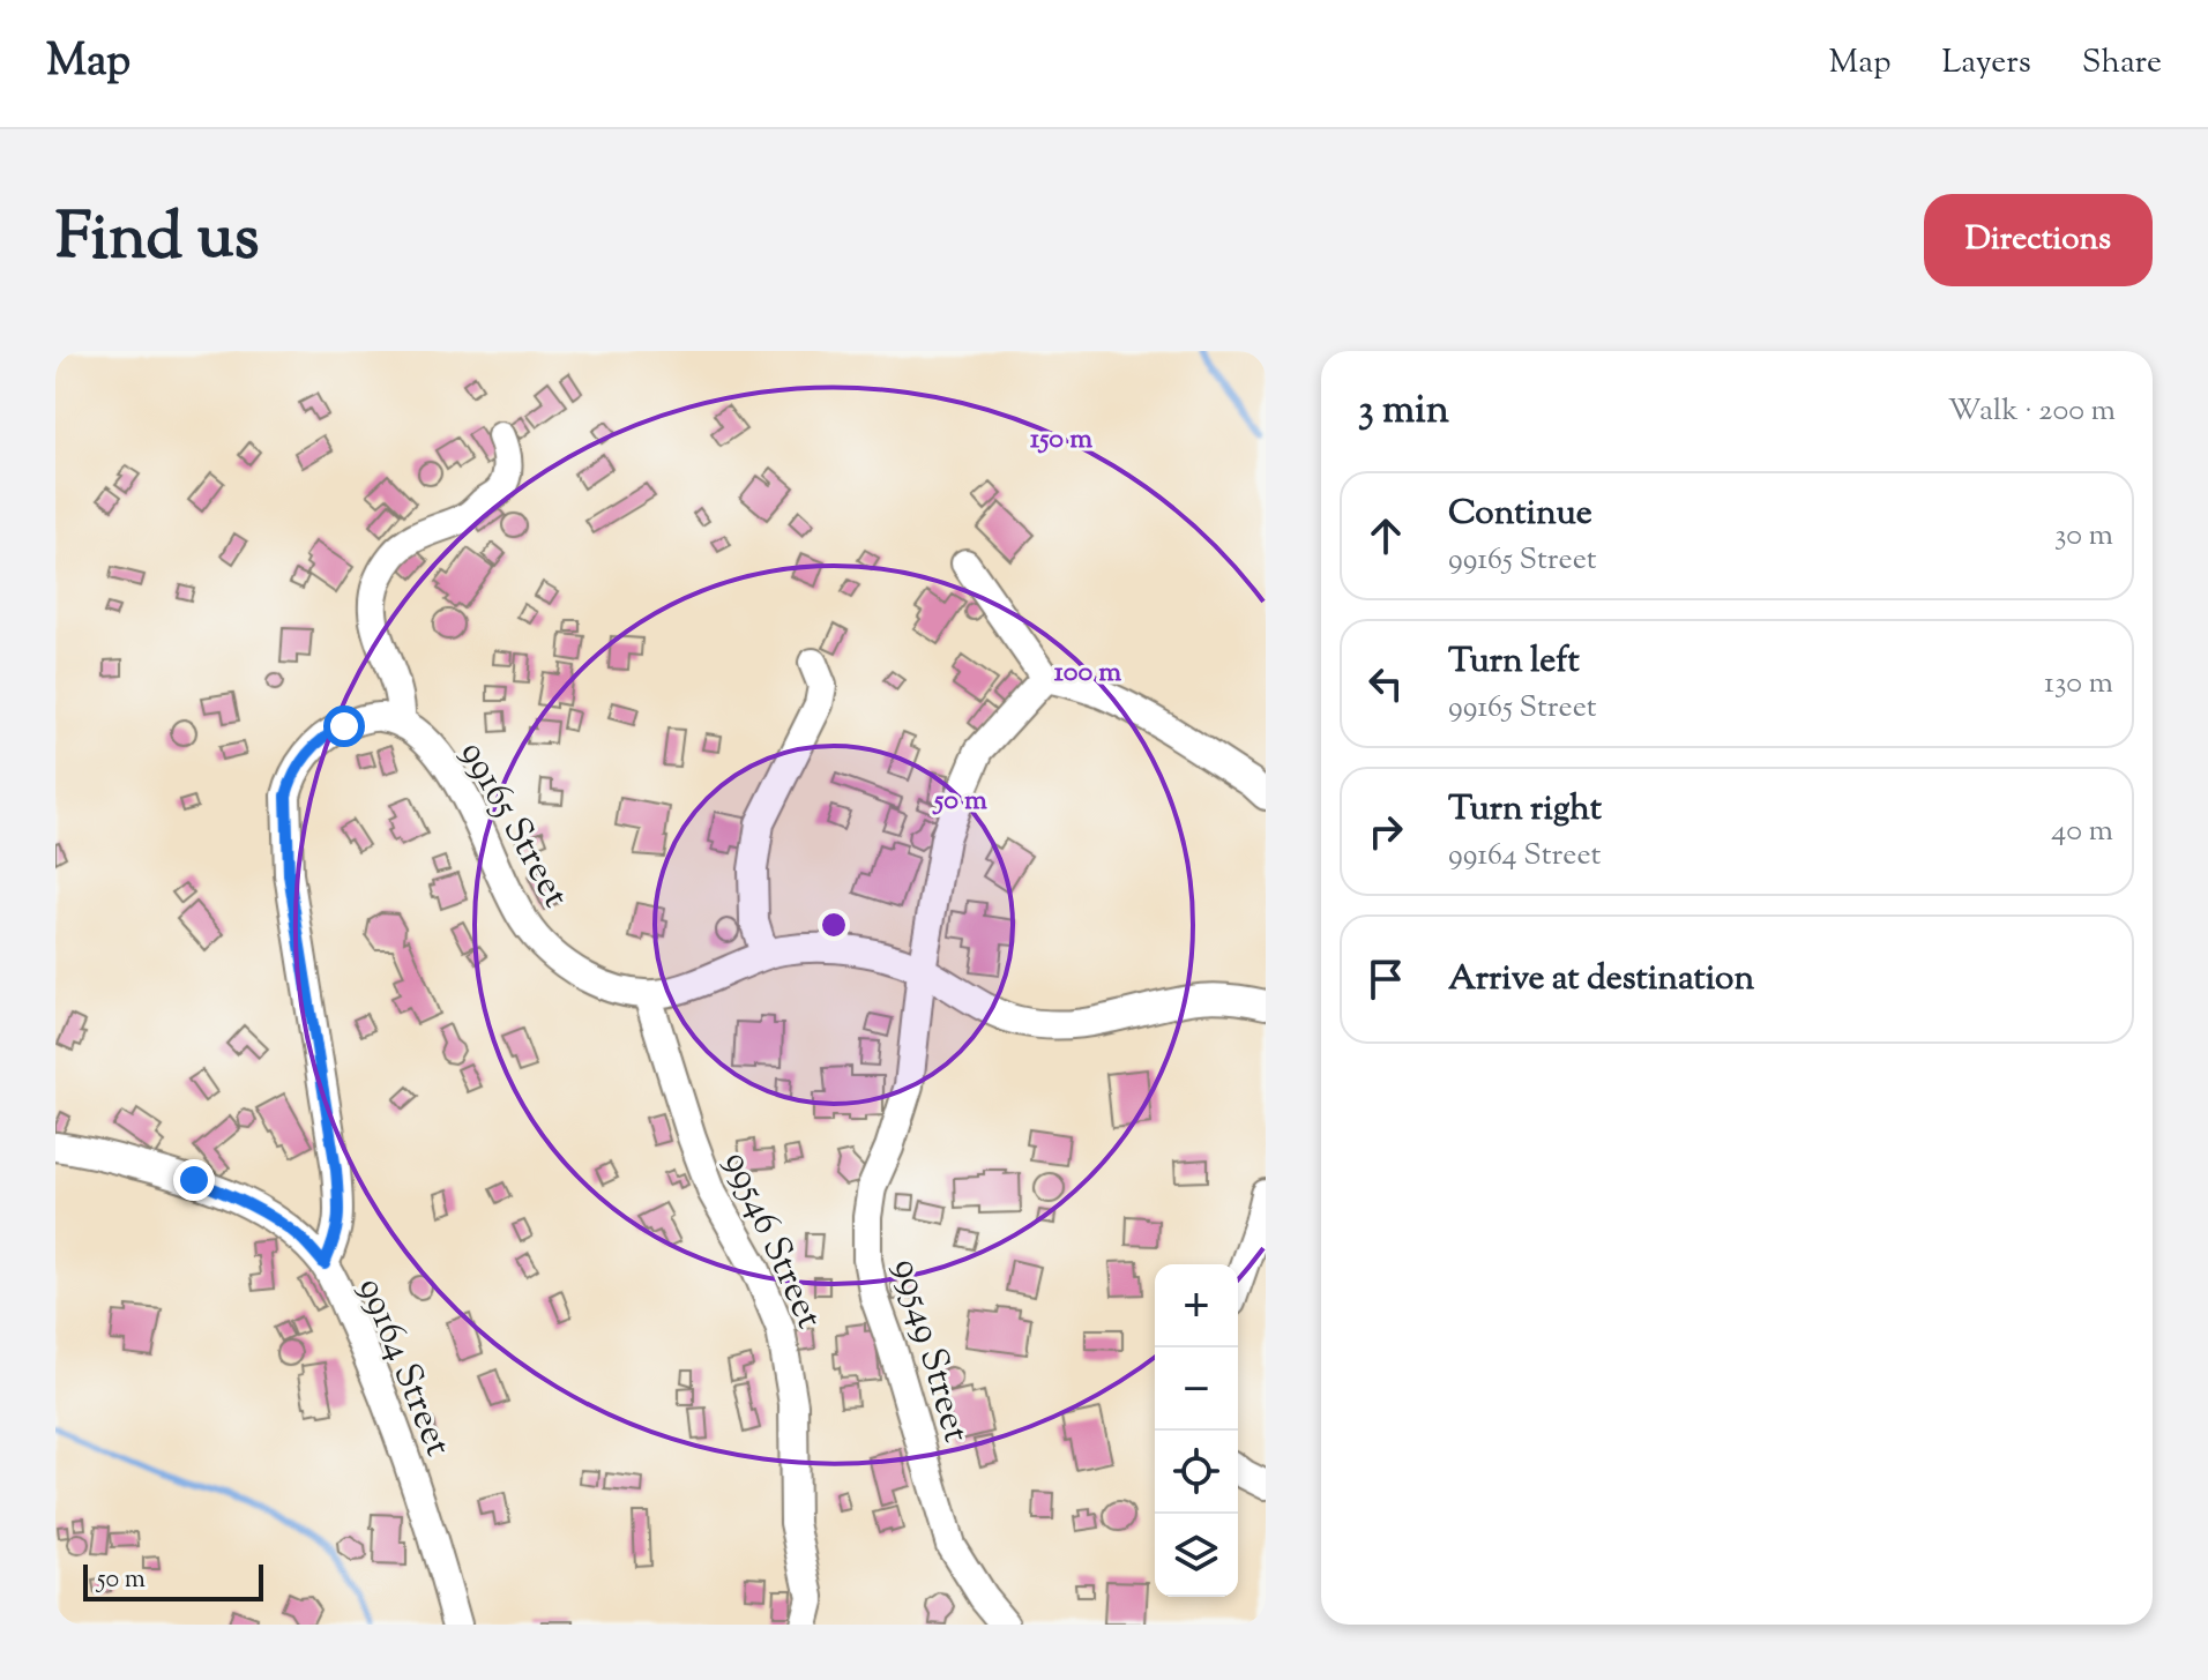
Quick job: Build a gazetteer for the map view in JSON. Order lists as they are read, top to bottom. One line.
{"streets":{"street":["99165 Street","99546 Street","99549 Street","99164 Street"]},"crossings":[["99165 Street","99546 Street"],["99165 Street","99549 Street"]],"scale_bar":"50 m","page":{"header":"Map","nav":["Map","Layers","Share"],"title":"Find us","buttons":"Directions","heading":["3 min","Walk · 200 m"],"list":[["Continue","99165 Street","30 m"],["Turn left","99165 Street","130 m"],["Turn right","99164 Street","40 m"],"Arrive at destination"],"map_buttons":["+","−"],"scale":"50 m"},"rings":["150 m","100 m","50 m"]}
